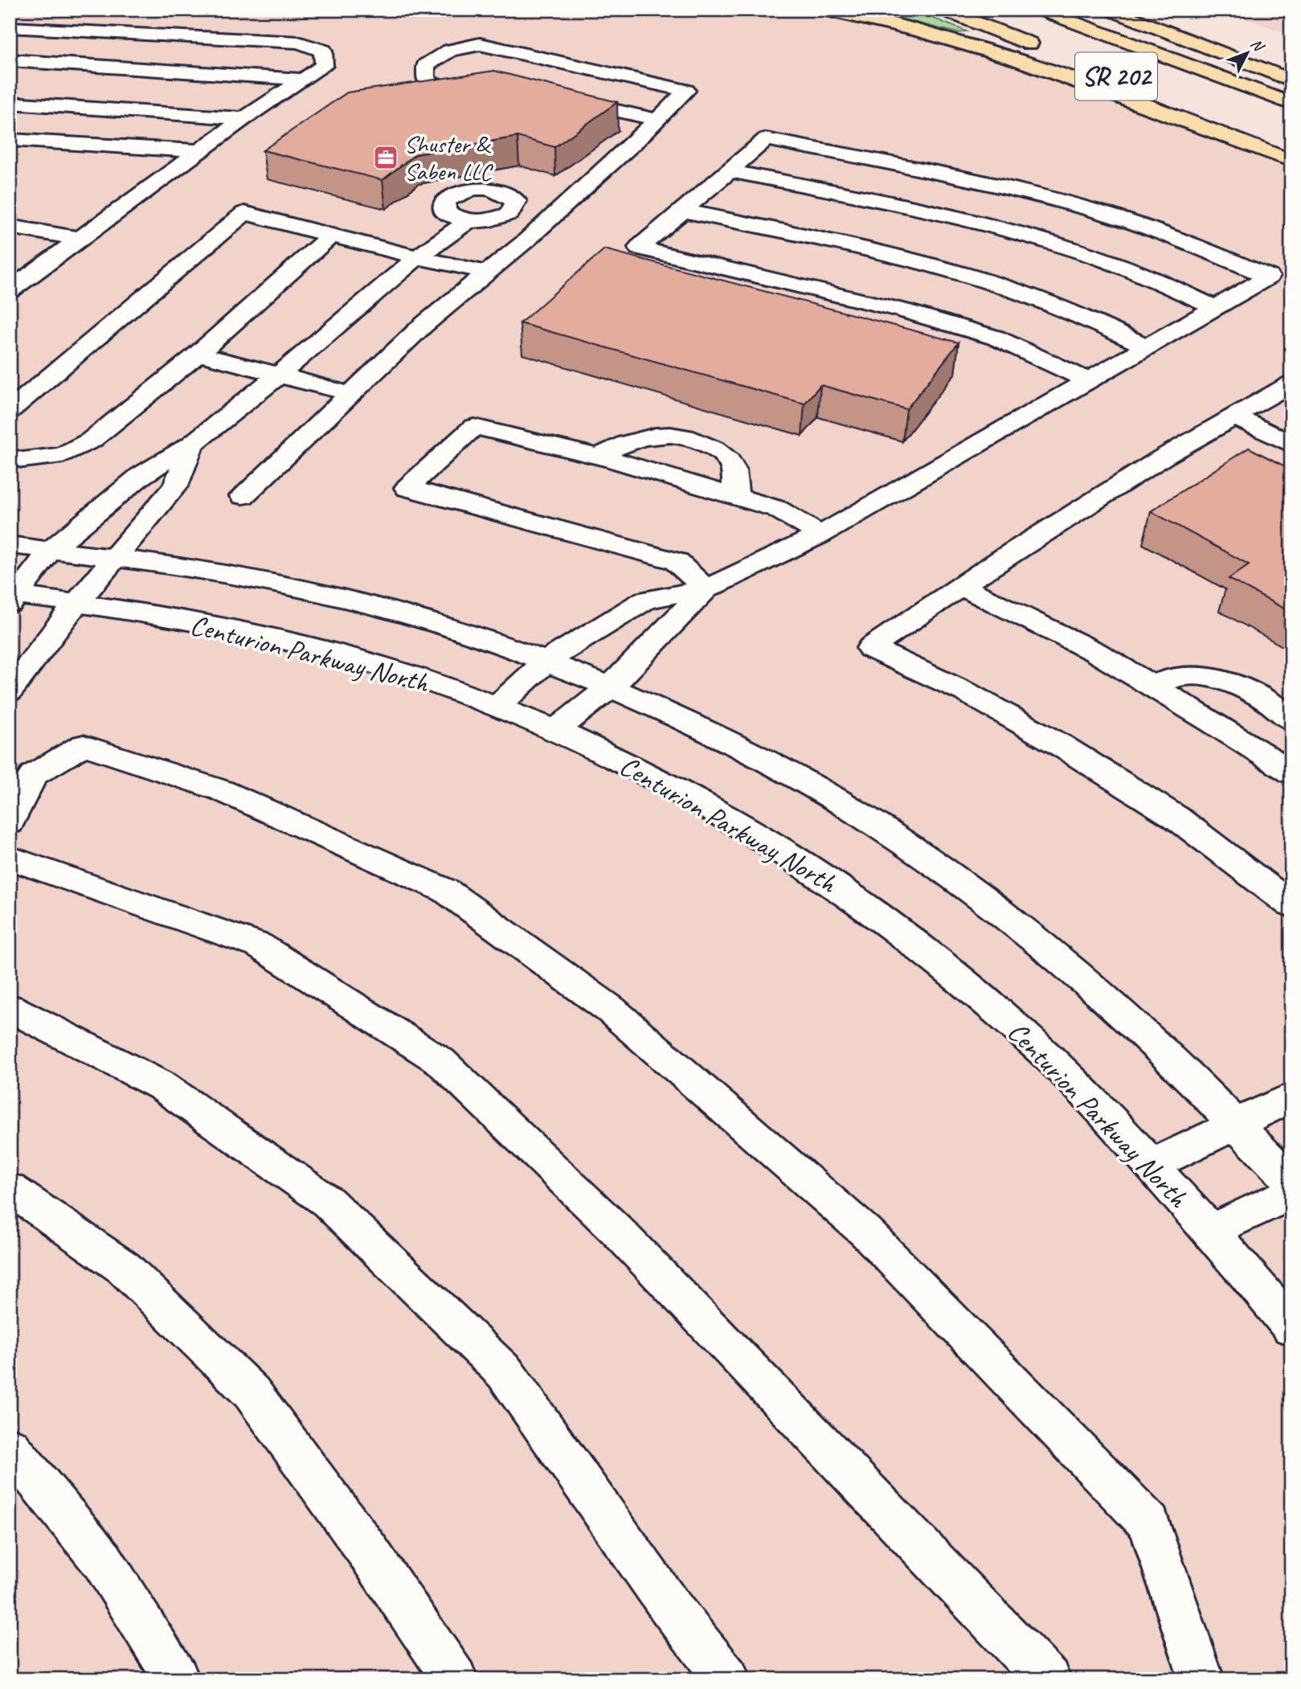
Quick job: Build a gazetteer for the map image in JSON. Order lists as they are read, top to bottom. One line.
{"streets":{"highway":["SR 202"],"street":["Centurion Parkway North"]},"places":{"office":["Shuster & Saben LLC"]},"north":"top right"}
